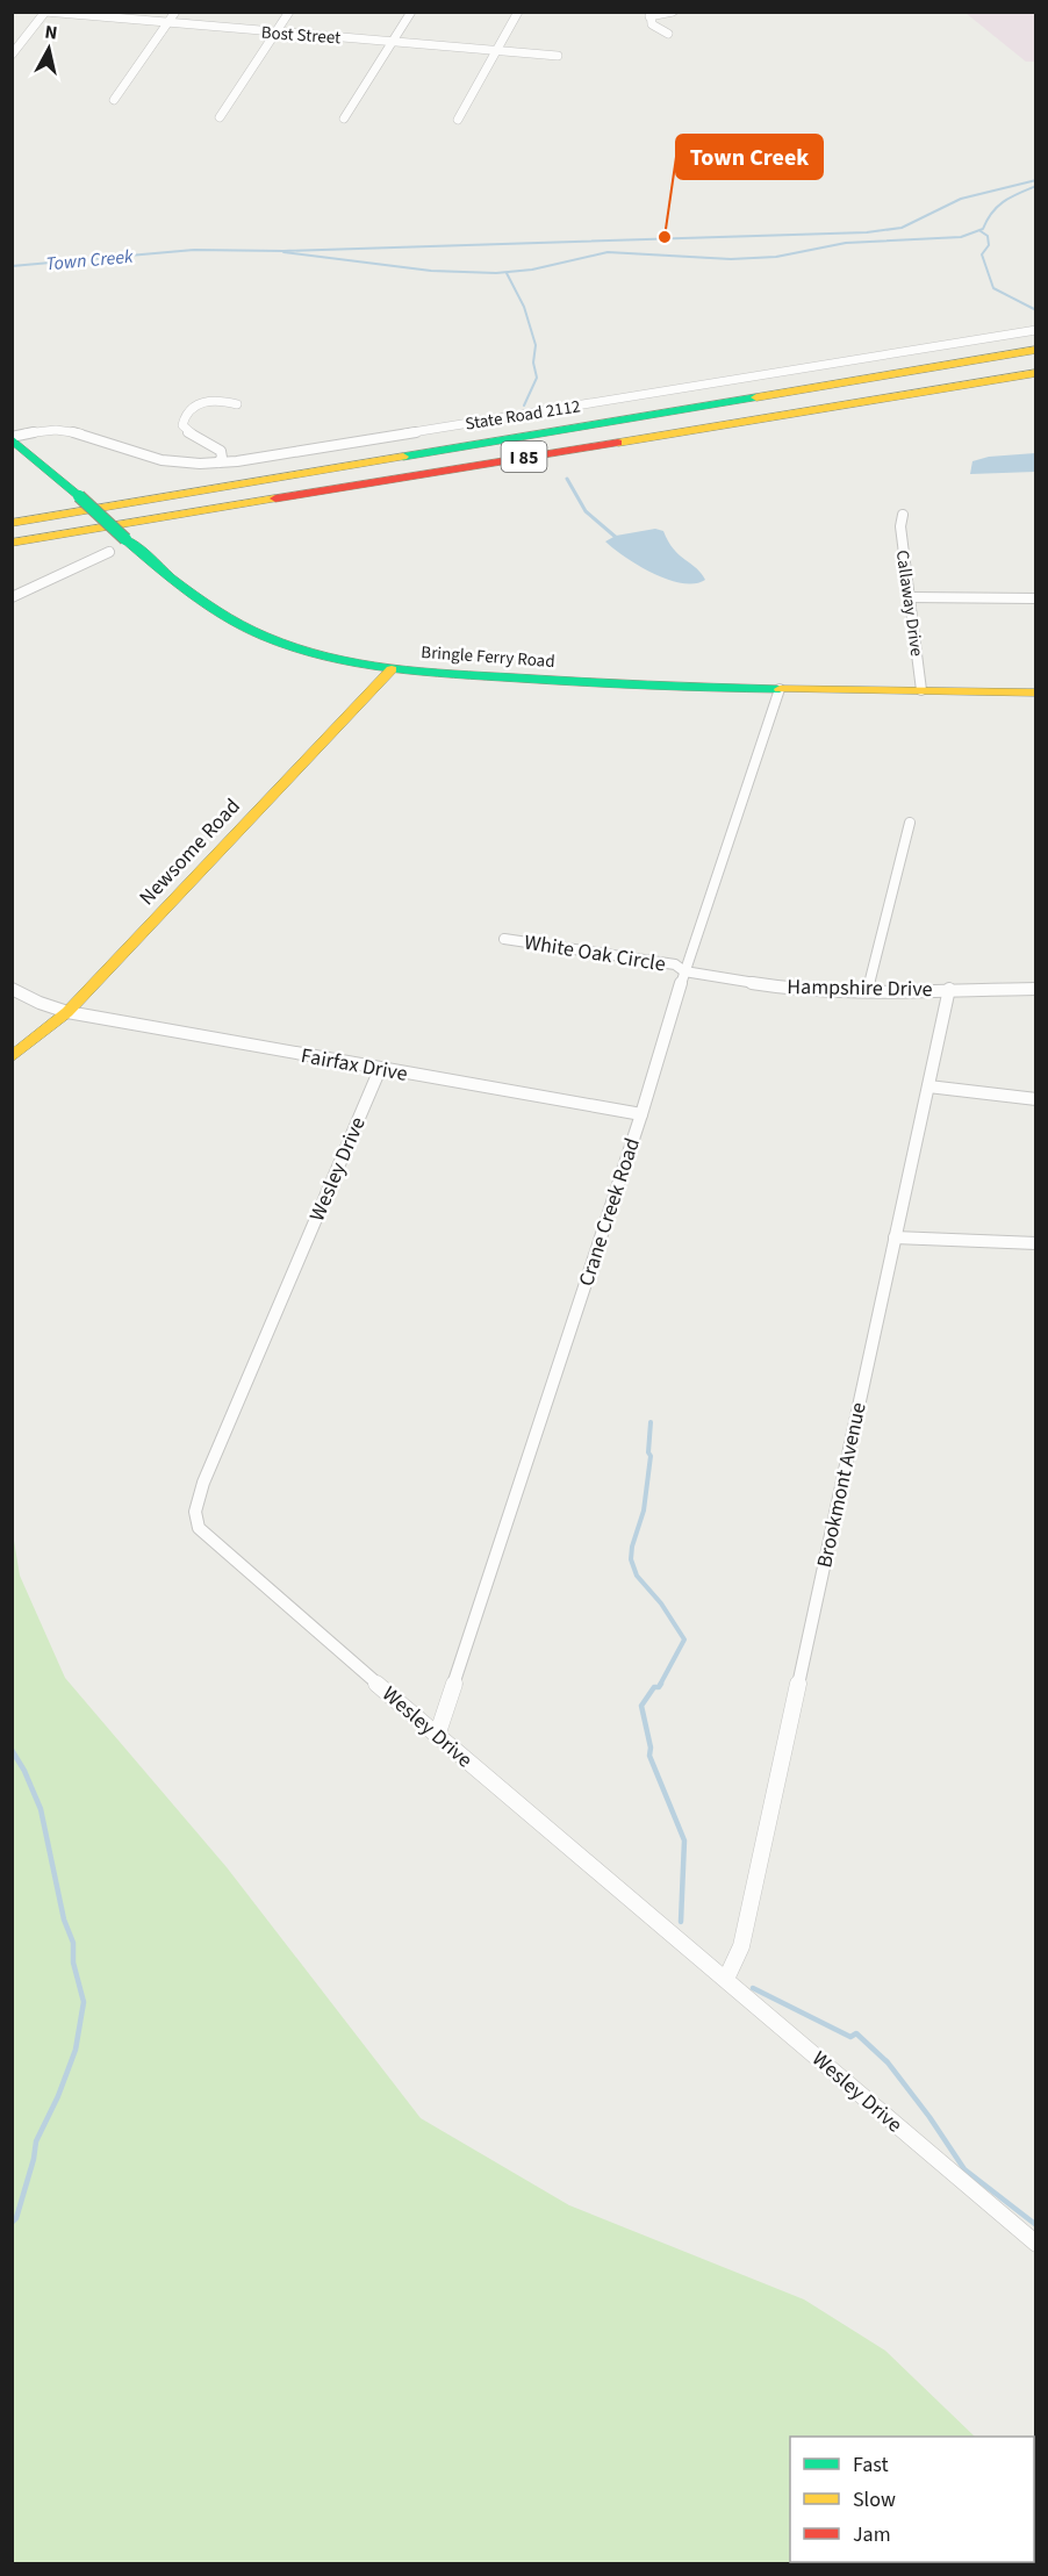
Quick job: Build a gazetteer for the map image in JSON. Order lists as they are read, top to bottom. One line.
{"streets":{"main road":["I 85","Bringle Ferry Road","Newsome Road"],"street":["Bost Street","State Road 2112","Callaway Drive","White Oak Circle","Hampshire Drive","Fairfax Drive","Wesley Drive","Crane Creek Road","Brookmont Avenue"]},"crossings":[["State Road 2112","Bringle Ferry Road"],["Callaway Drive","Bringle Ferry Road"],["Bringle Ferry Road","Newsome Road"],["Bringle Ferry Road","Crane Creek Road"],["Newsome Road","Fairfax Drive"],["White Oak Circle","Hampshire Drive"],["White Oak Circle","Crane Creek Road"],["Hampshire Drive","Crane Creek Road"],["Hampshire Drive","Brookmont Avenue"],["Fairfax Drive","Wesley Drive"],["Fairfax Drive","Crane Creek Road"],["Wesley Drive","Crane Creek Road"],["Wesley Drive","Brookmont Avenue"]],"water":["Town Creek"],"places":["Town Creek"],"legend":["Fast","Slow","Jam"],"north":"top"}
